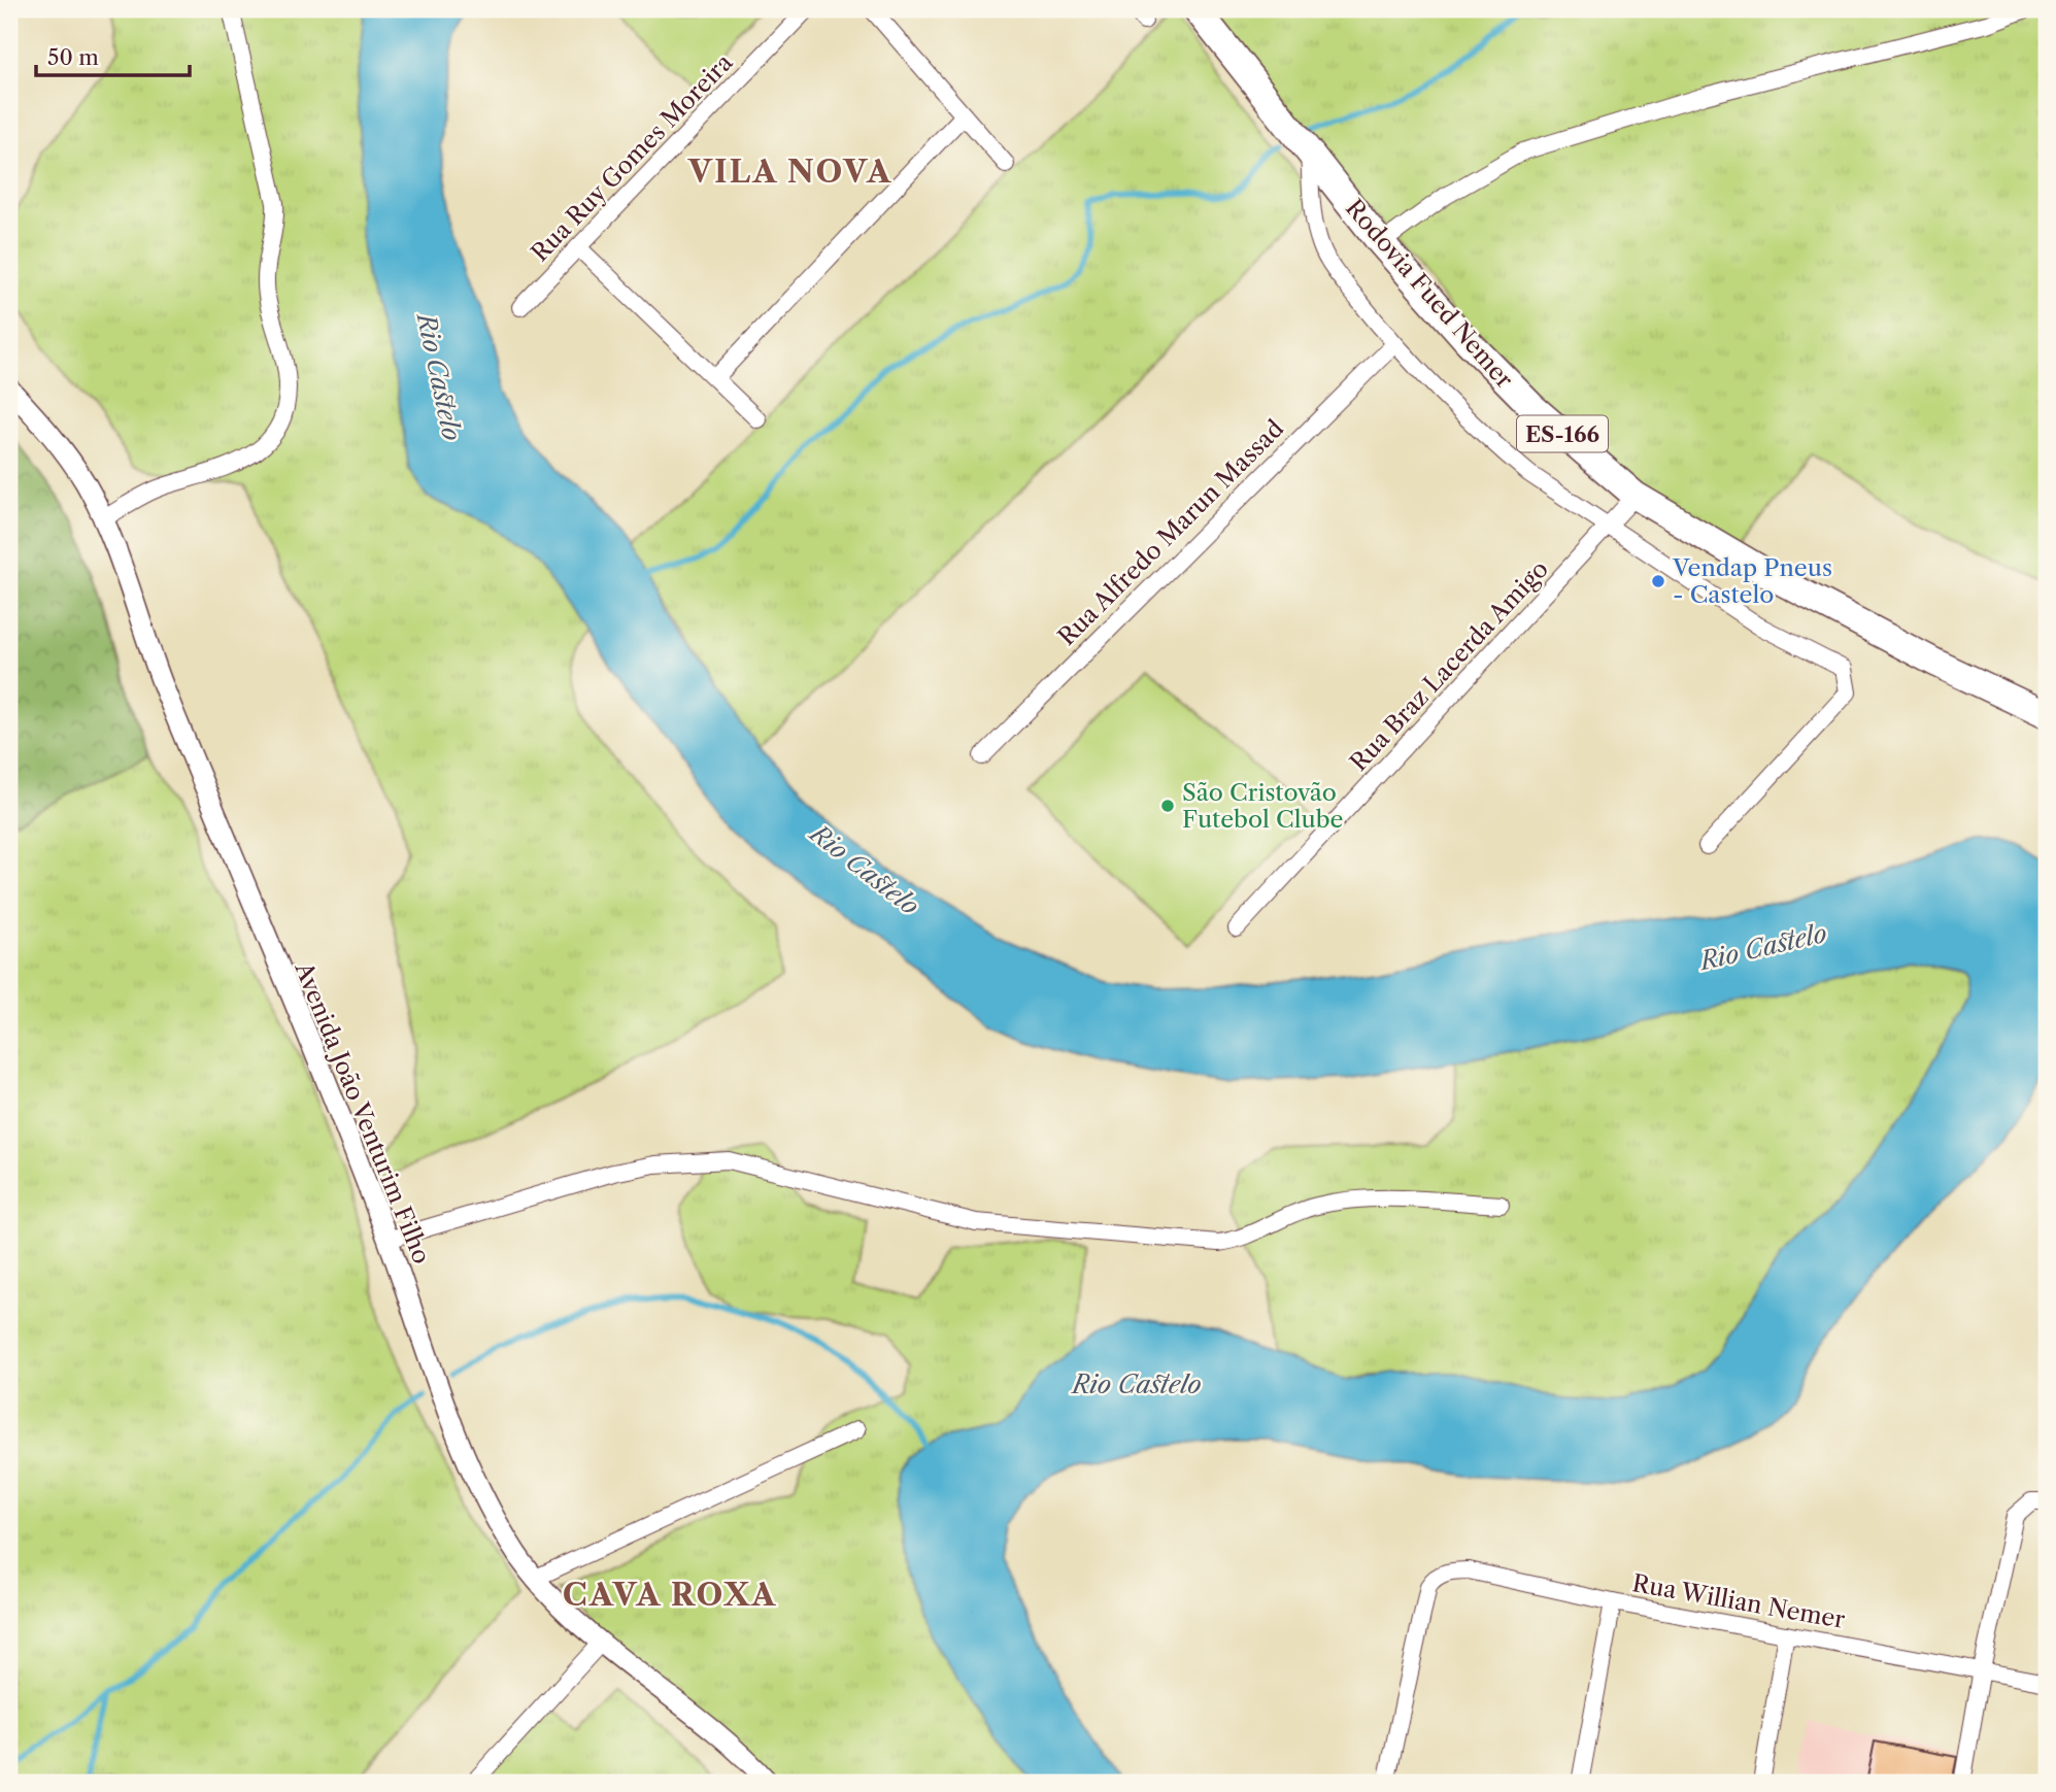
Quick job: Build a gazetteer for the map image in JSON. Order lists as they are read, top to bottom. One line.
{"streets":{"main road":["Rodovia Fued Nemer","ES-166"],"street":["Rua Ruy Gomes Moreira","Rua Alfredo Marun Massad","Rua Braz Lacerda Amigo","Avenida João Venturim Filho","Rua Willian Nemer"]},"crossings":[["Rodovia Fued Nemer","Rua Braz Lacerda Amigo"]],"districts":["VILA NOVA","CAVA ROXA"],"water":["Rio Castelo"],"places":["Vendap Pneus - Castelo","São Cristovão Futebol Clube"],"scale_bar":"50 m"}
